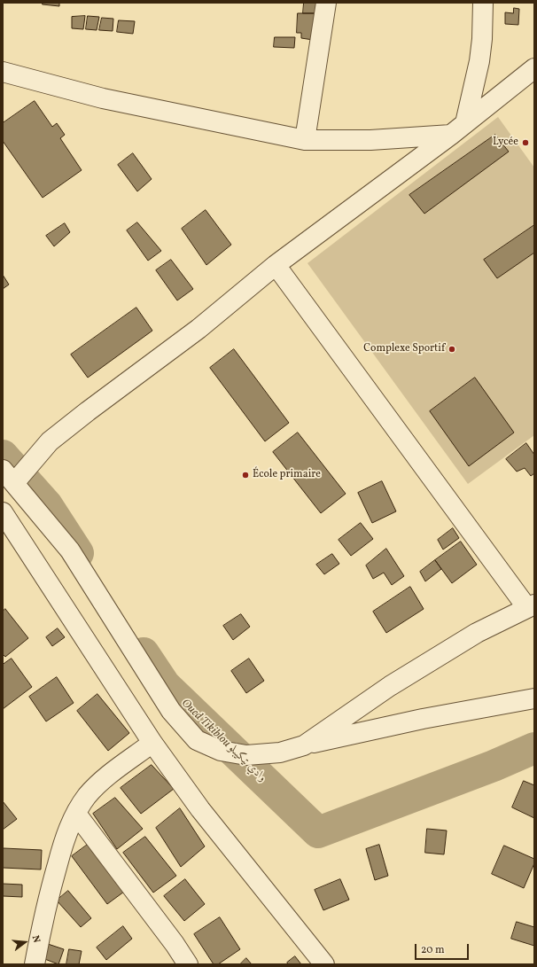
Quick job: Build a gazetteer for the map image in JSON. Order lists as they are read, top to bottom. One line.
{"water":["Oued Tikiblou وادي تيكيبلو"],"places":["Lycée","Complexe Sportif","École primaire"],"scale_bar":"20 m","north":"right"}
